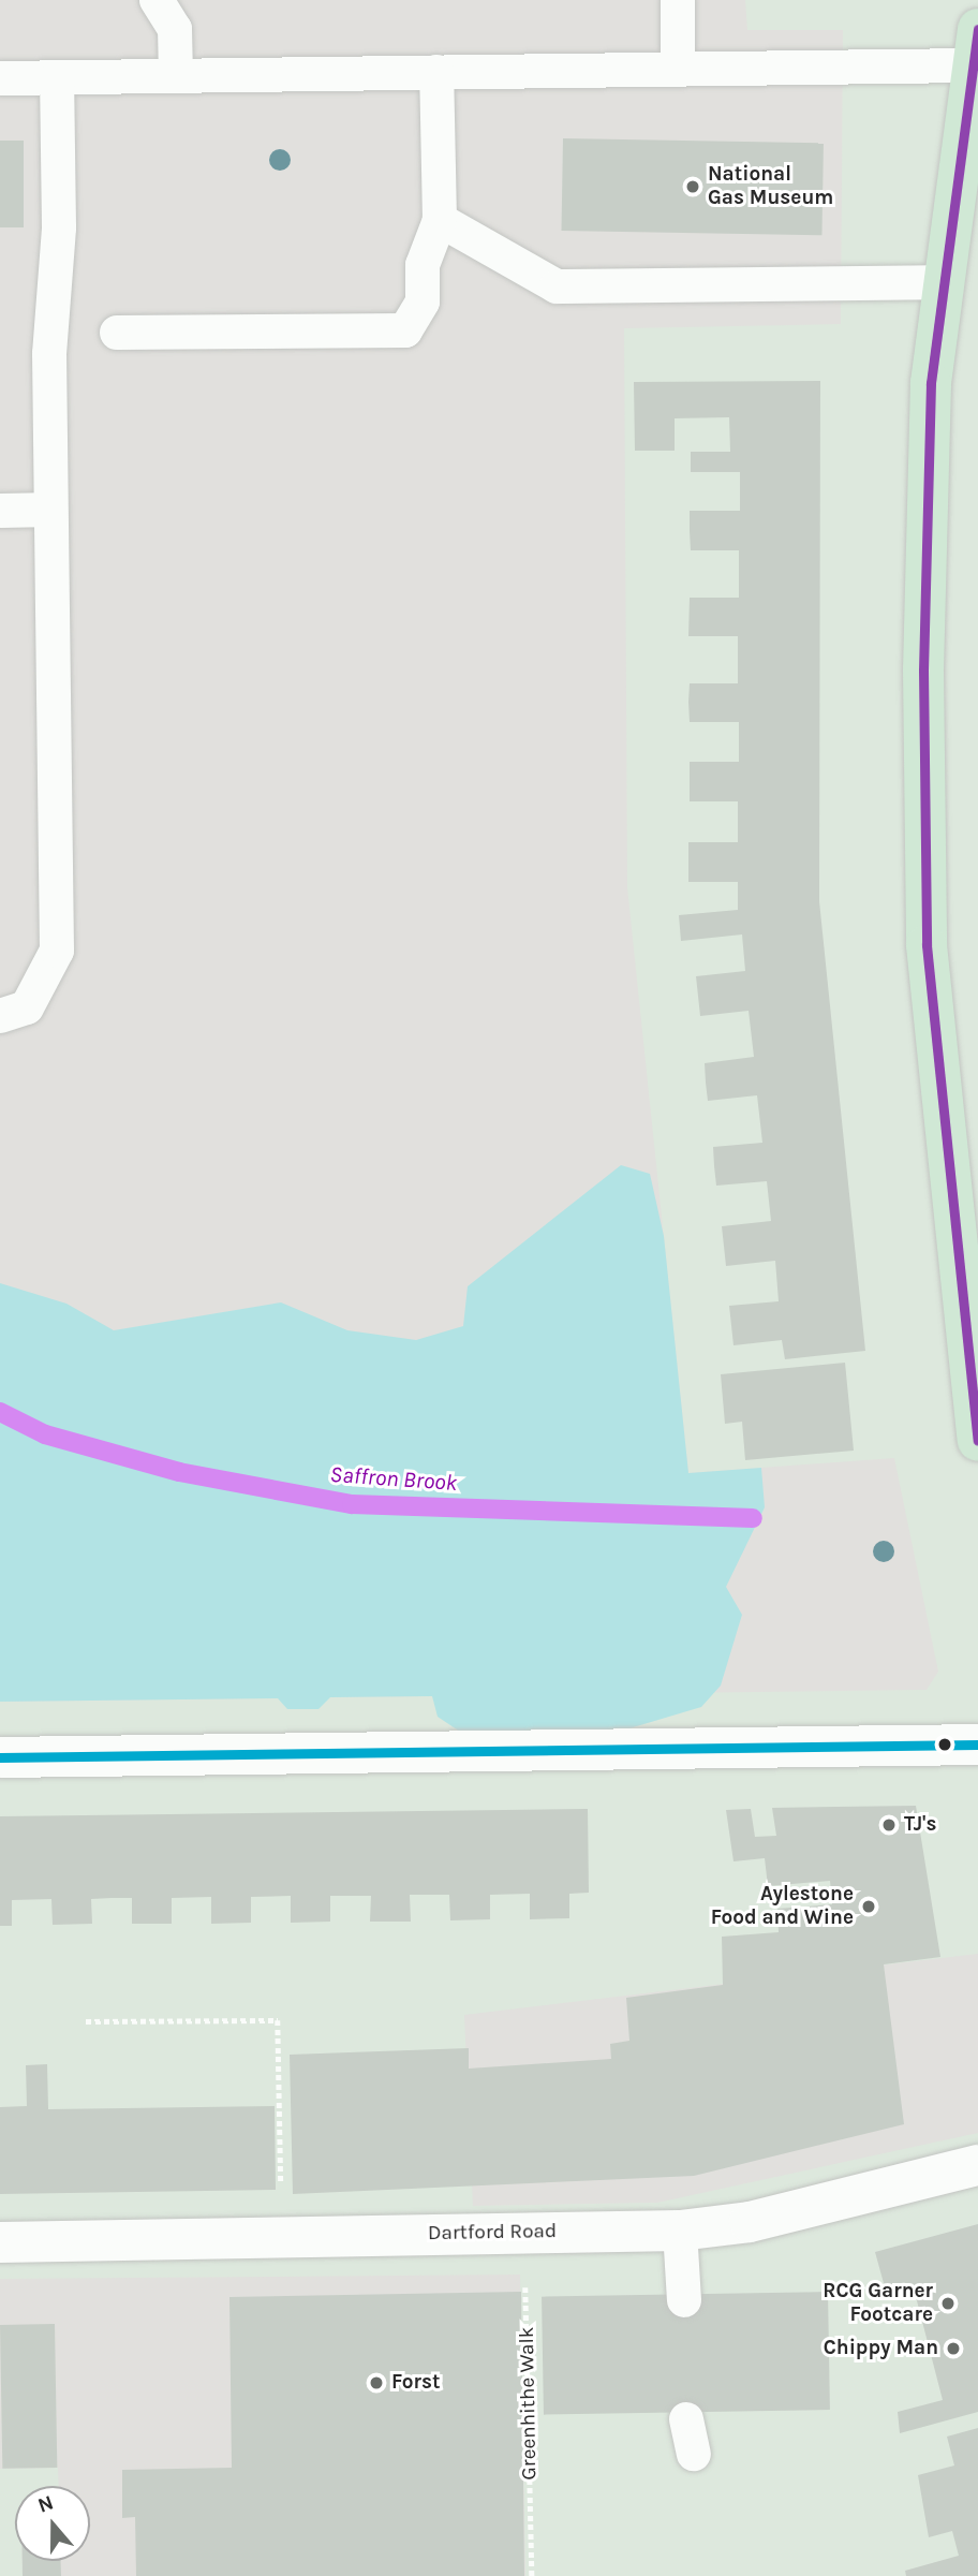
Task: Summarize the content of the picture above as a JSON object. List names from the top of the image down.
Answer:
{
  "streets": {
    "street": ["Dartford Road"],
    "path": ["Greenhithe Walk"]
  },
  "crossings": [
    ["Dartford Road", "Greenhithe Walk"]
  ],
  "water": ["Saffron Brook"],
  "places": [
    "National Gas Museum",
    "TJ's",
    "Aylestone Food and Wine",
    "RCG Garner Footcare",
    "Chippy Man",
    "Forst"
  ],
  "north": "top"
}
